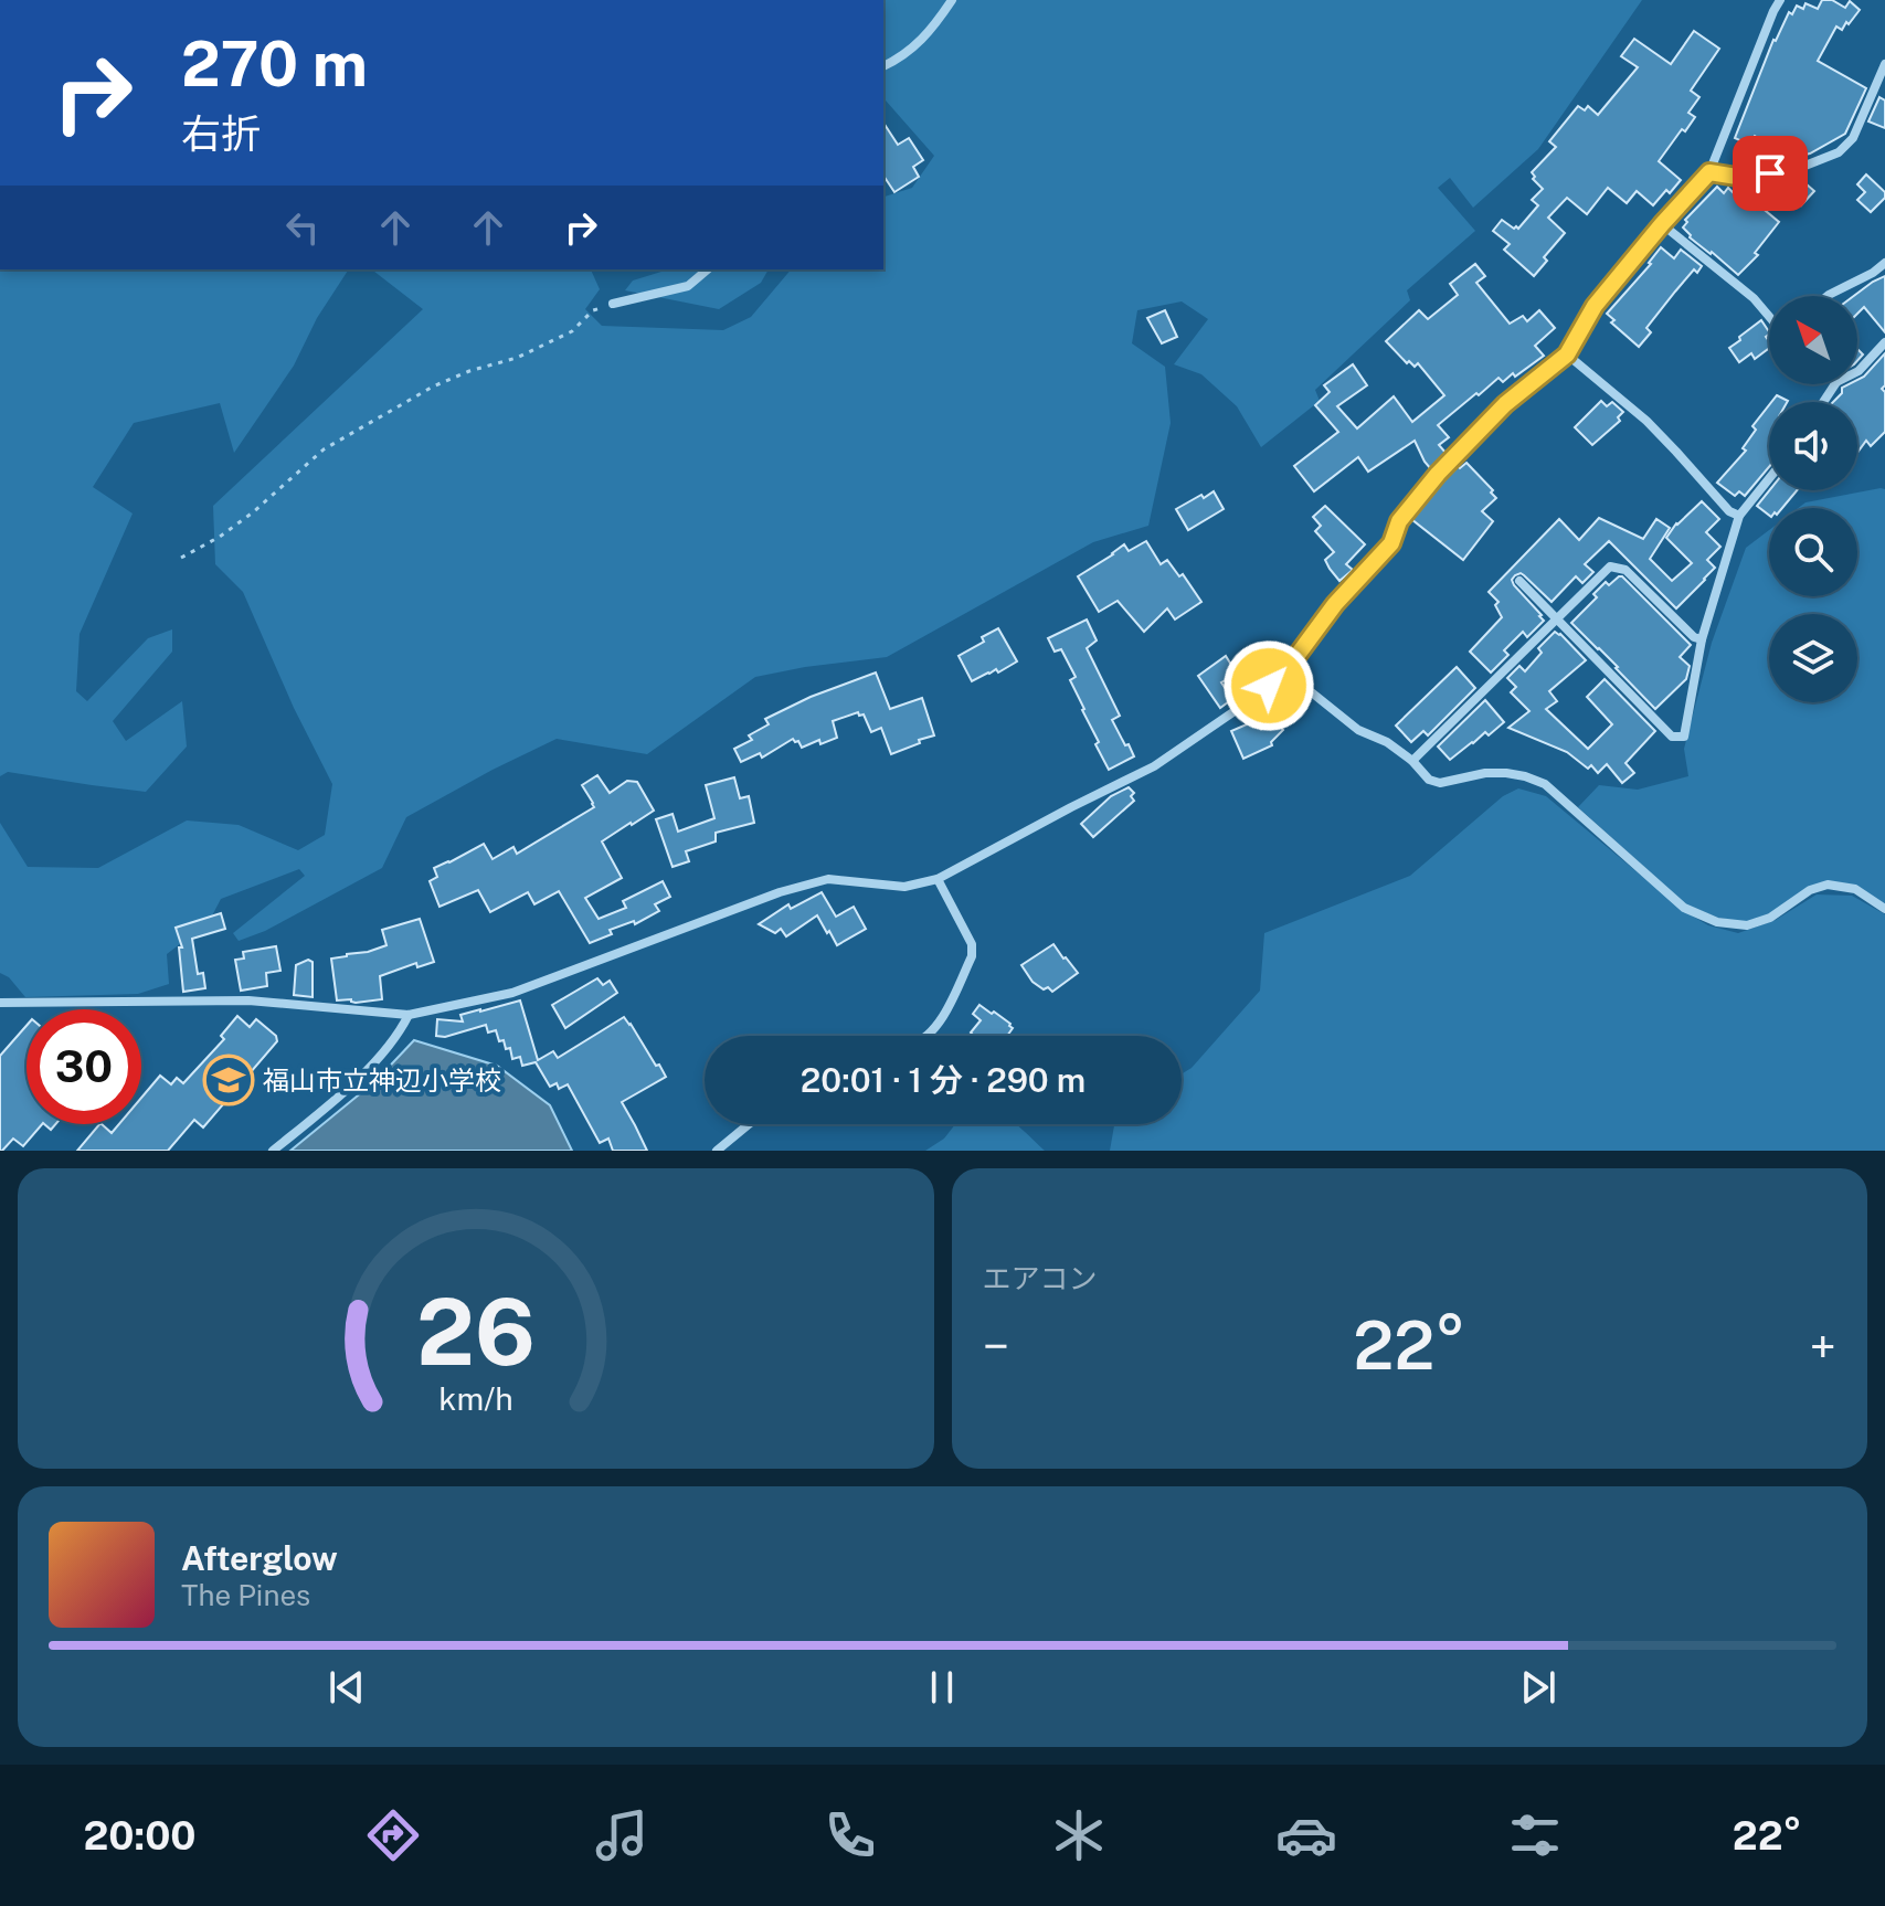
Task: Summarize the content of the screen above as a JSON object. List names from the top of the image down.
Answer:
{
  "places": {
    "school or university": ["福山市立神辺小学校"]
  },
  "north": "top left",
  "page": {
    "turn": ["270 m", "右折"],
    "limit": "30",
    "trip": "20:01 · 1 分 · 290 m",
    "tile": "エアコン",
    "heat": ["−", "22°", "+"],
    "song": ["Afterglow", "The Pines"],
    "tabs": ["20:00", "22°"],
    "gauge": ["26", "km/h"]
  }
}
